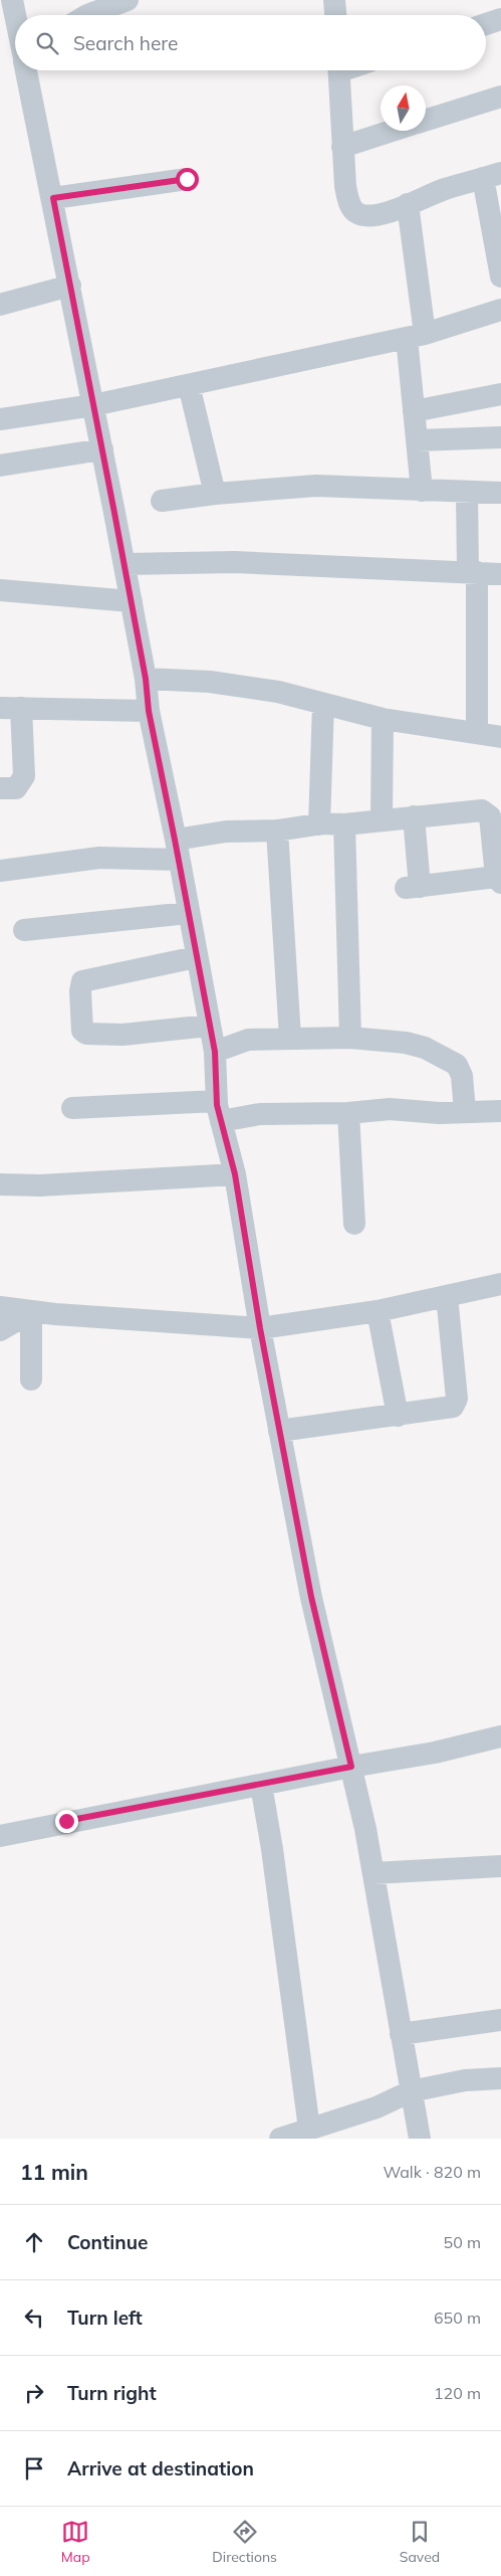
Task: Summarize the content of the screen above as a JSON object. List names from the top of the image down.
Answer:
{
  "north": "top",
  "page": {
    "search": "Search here",
    "heading": ["11 min", "Walk · 820 m"],
    "list": [
      ["Continue", "50 m"],
      ["Turn left", "650 m"],
      ["Turn right", "120 m"],
      "Arrive at destination"
    ],
    "nav": ["Map", "Directions", "Saved"]
  }
}
